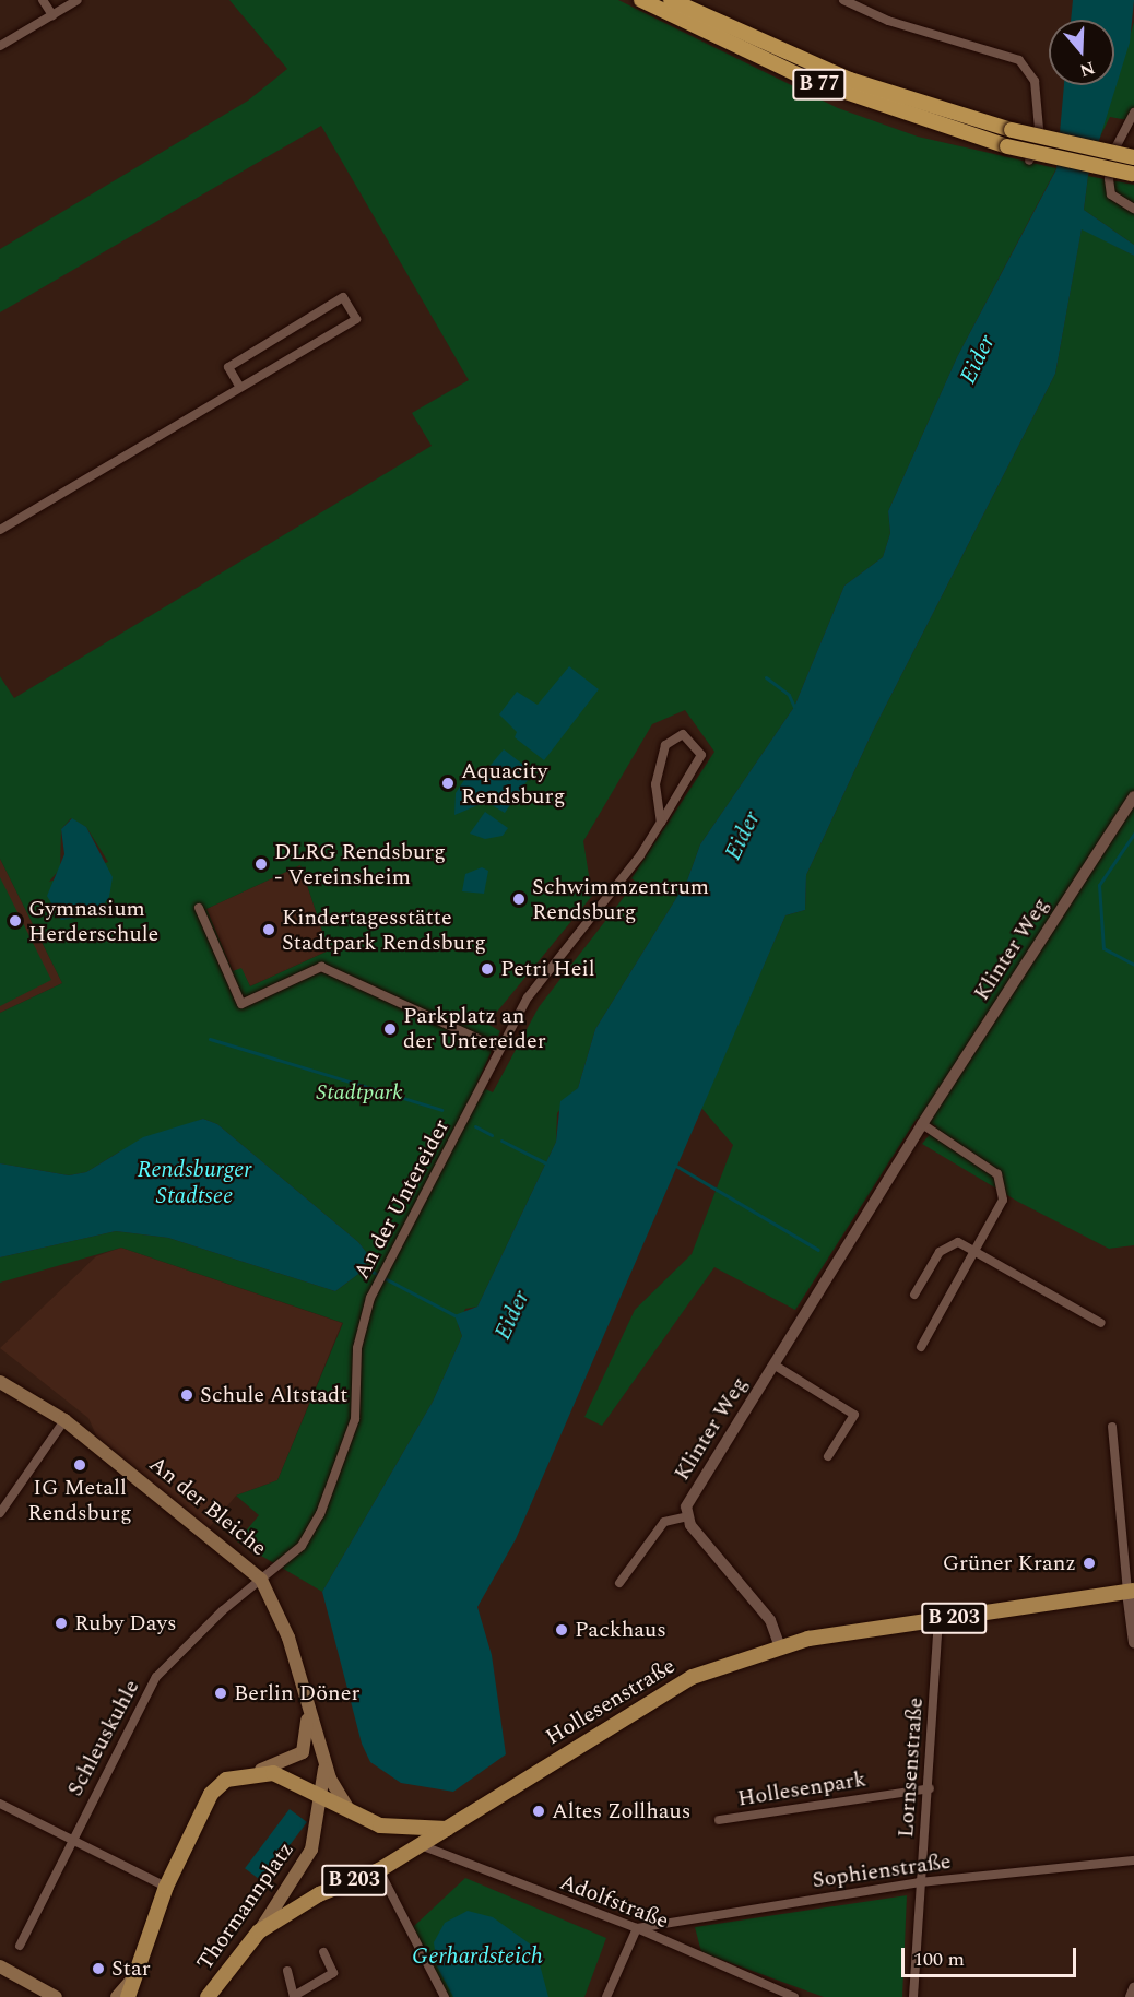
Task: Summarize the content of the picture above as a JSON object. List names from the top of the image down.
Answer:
{
  "streets": {
    "highway": ["B 77"],
    "main road": [
      "An der Bleiche",
      "B 203",
      "Hollesenstraße",
      "Thormannplatz"
    ],
    "street": [
      "Klinter Weg",
      "An der Untereider",
      "Schleuskuhle",
      "Lornsenstraße",
      "Hollesenpark",
      "Sophienstraße",
      "Adolfstraße"
    ]
  },
  "crossings": [
    ["Klinter Weg", "Hollesenstraße"],
    ["An der Untereider", "An der Bleiche"],
    ["An der Untereider", "Schleuskuhle"],
    ["An der Bleiche", "Schleuskuhle"],
    ["An der Bleiche", "Thormannplatz"],
    ["B 203", "Hollesenstraße"],
    ["B 203", "Adolfstraße"],
    ["B 203", "Thormannplatz"],
    ["Hollesenstraße", "Lornsenstraße"],
    ["Lornsenstraße", "Hollesenpark"],
    ["Lornsenstraße", "Sophienstraße"],
    ["Sophienstraße", "Adolfstraße"]
  ],
  "water": ["Eider", "Rendsburger Stadtsee", "Gerhardsteich"],
  "parks": ["Stadtpark"],
  "places": [
    "Aquacity Rendsburg",
    "DLRG Rendsburg - Vereinsheim",
    "Schwimmzentrum Rendsburg",
    "Gymnasium Herderschule",
    "Kindertagesstätte Stadtpark Rendsburg",
    "Petri Heil",
    "Parkplatz an der Untereider",
    "Schule Altstadt",
    "IG Metall Rendsburg",
    "Grüner Kranz",
    "Ruby Days",
    "Packhaus",
    "Berlin Döner",
    "Altes Zollhaus",
    "Star"
  ],
  "scale_bar": "100 m",
  "north": "bottom"
}
